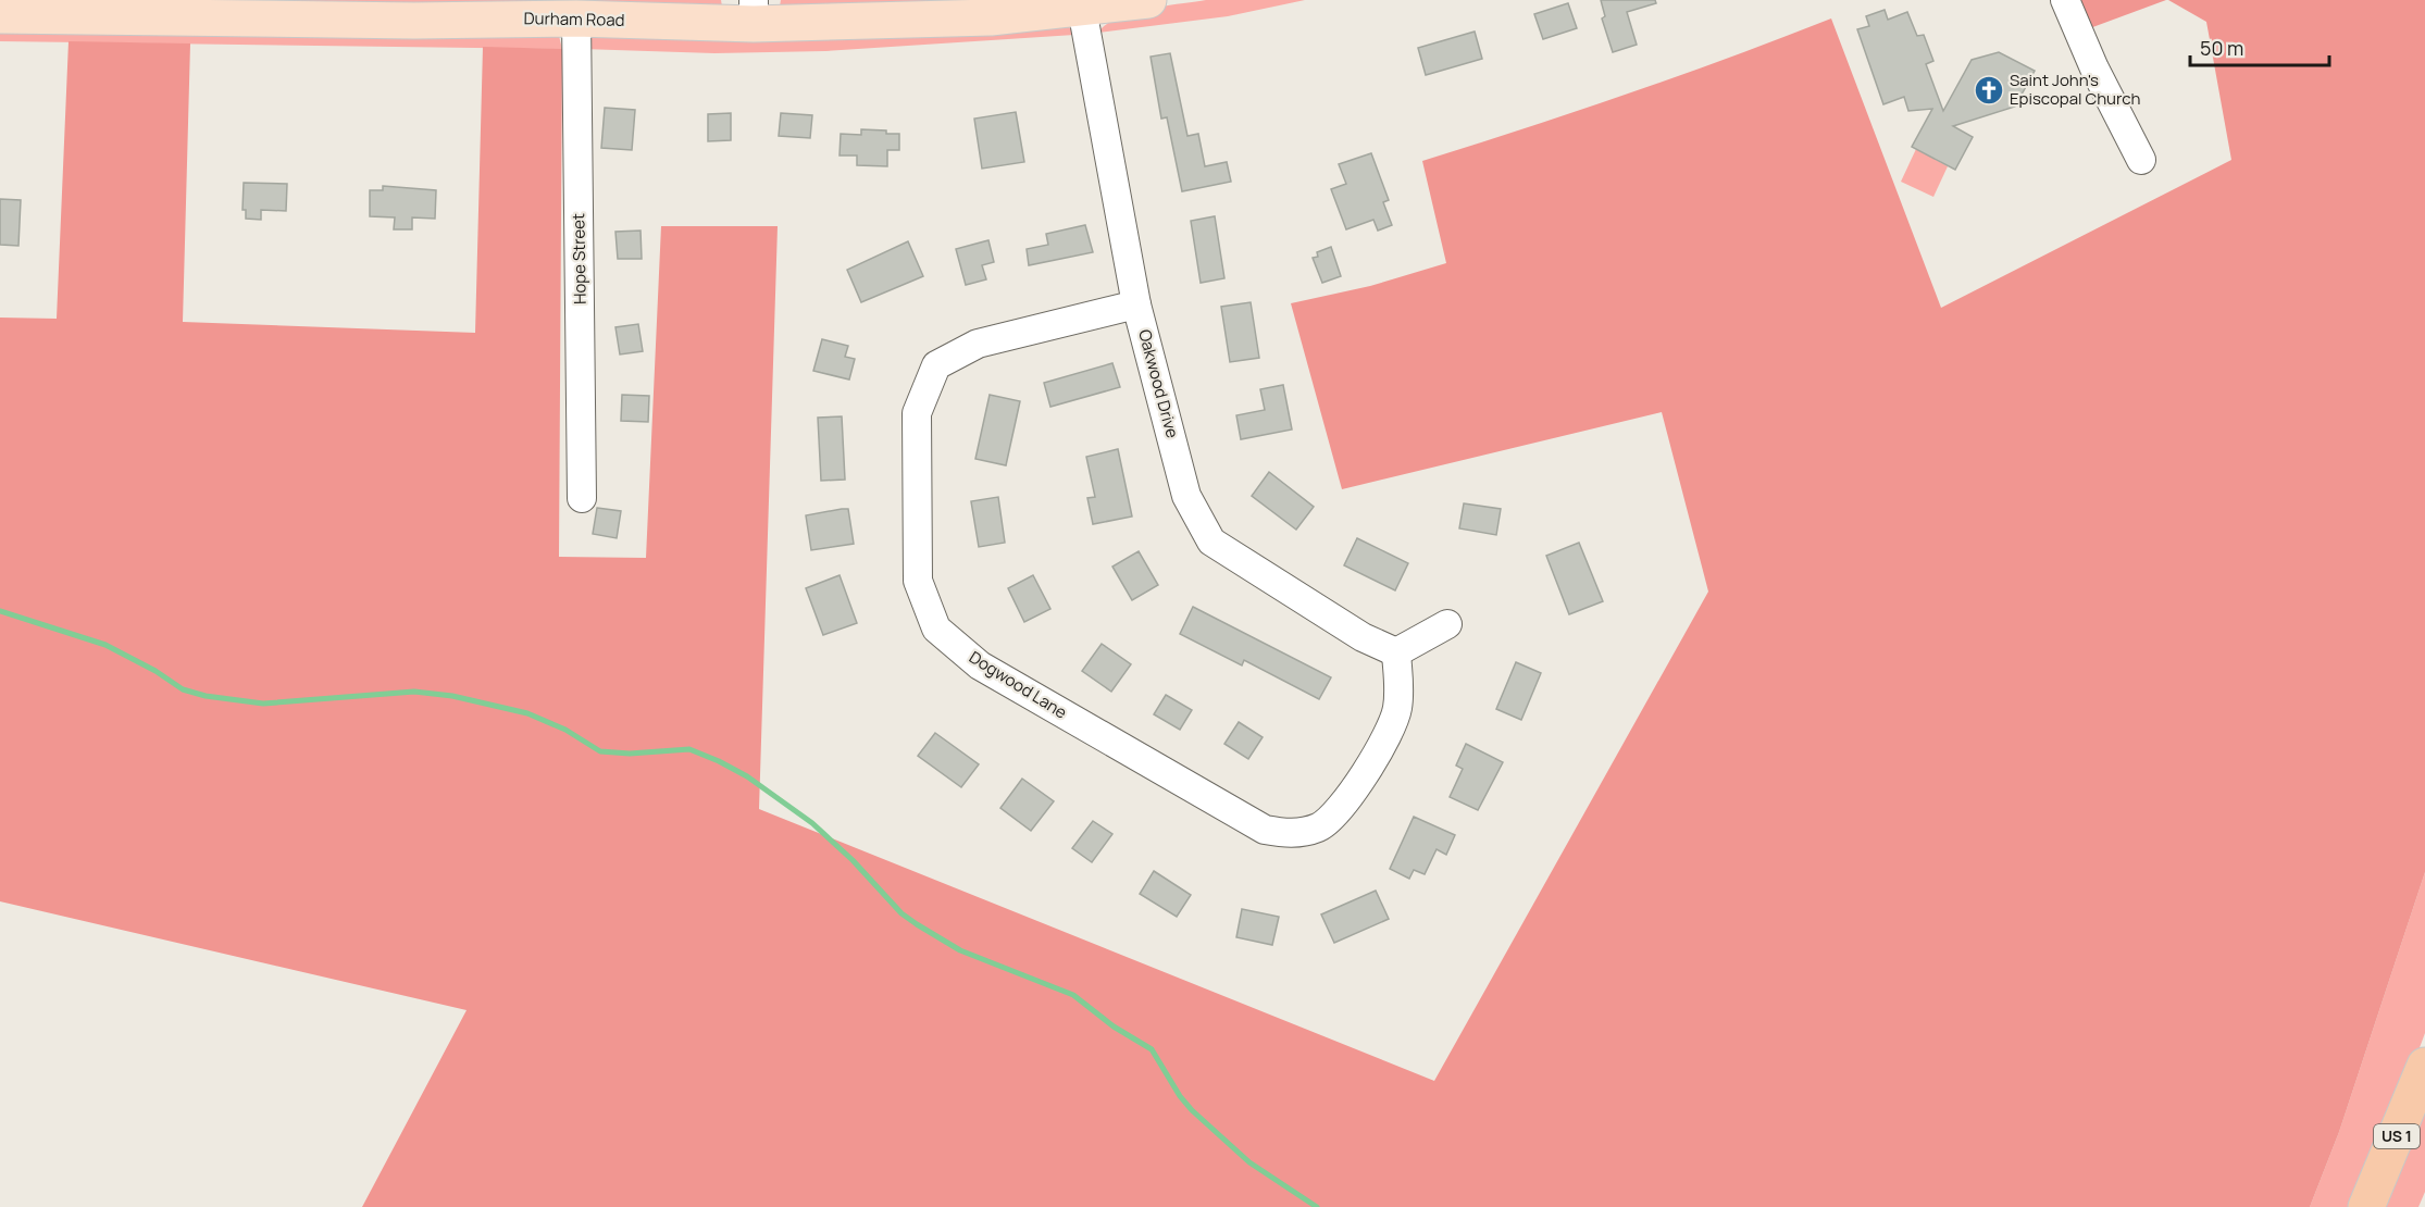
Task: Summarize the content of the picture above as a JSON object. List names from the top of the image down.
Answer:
{
  "streets": {
    "highway": ["US 1"],
    "main road": ["Durham Road"],
    "street": ["Hope Street", "Oakwood Drive", "Dogwood Lane"]
  },
  "crossings": [
    ["Durham Road", "Hope Street"],
    ["Durham Road", "Oakwood Drive"],
    ["Oakwood Drive", "Dogwood Lane"]
  ],
  "places": {
    "church": ["Saint John's Episcopal Church"]
  },
  "scale_bar": "50 m"
}
